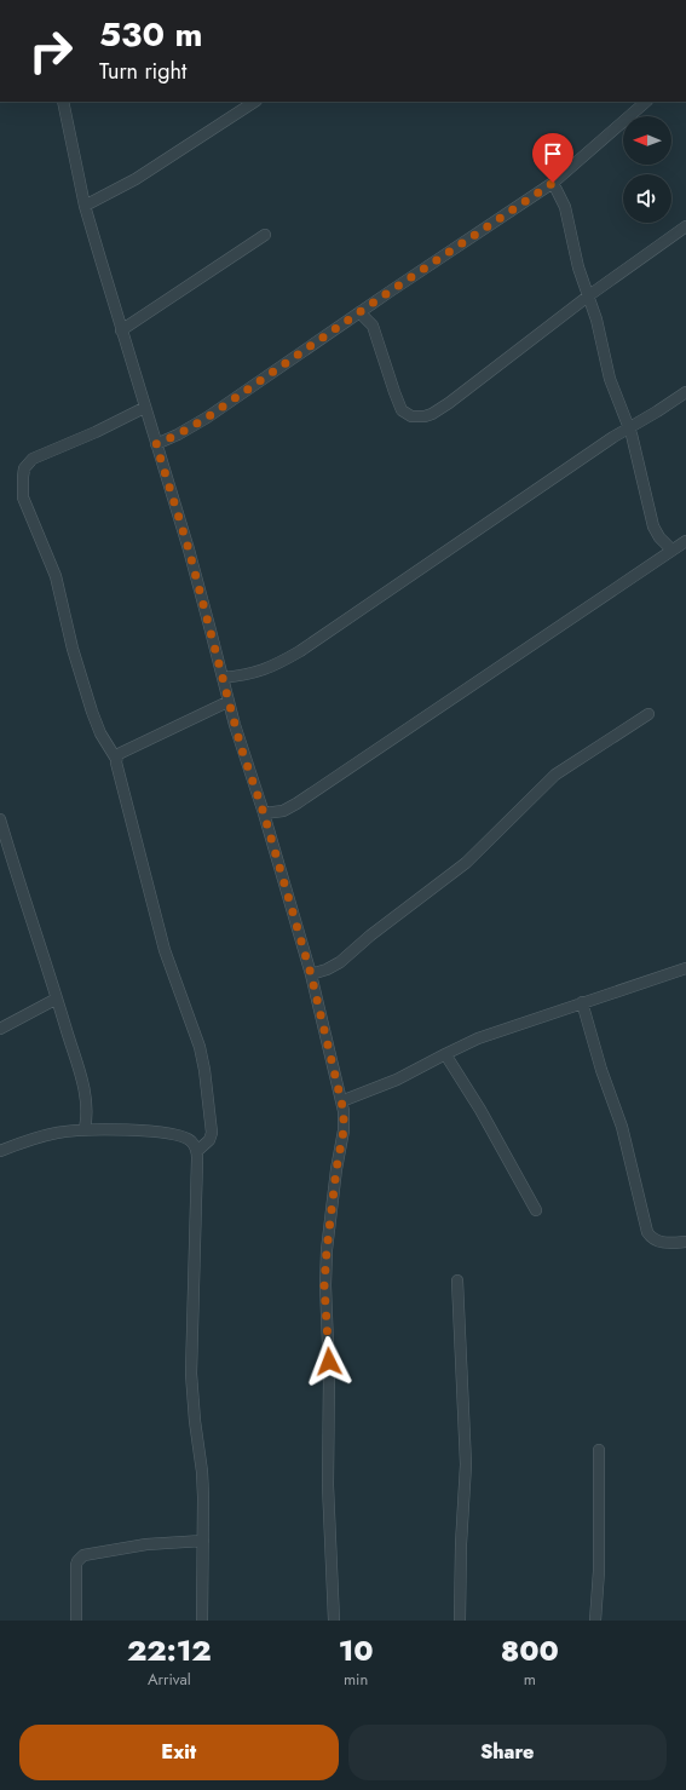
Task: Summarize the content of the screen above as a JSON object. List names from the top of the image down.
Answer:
{
  "north": "left",
  "page": {
    "turn": ["530 m", "Turn right"],
    "eta": [
      "22:12",
      "Arrival",
      "10",
      "min",
      "800",
      "m"
    ],
    "buttons": ["Exit", "Share"]
  }
}
